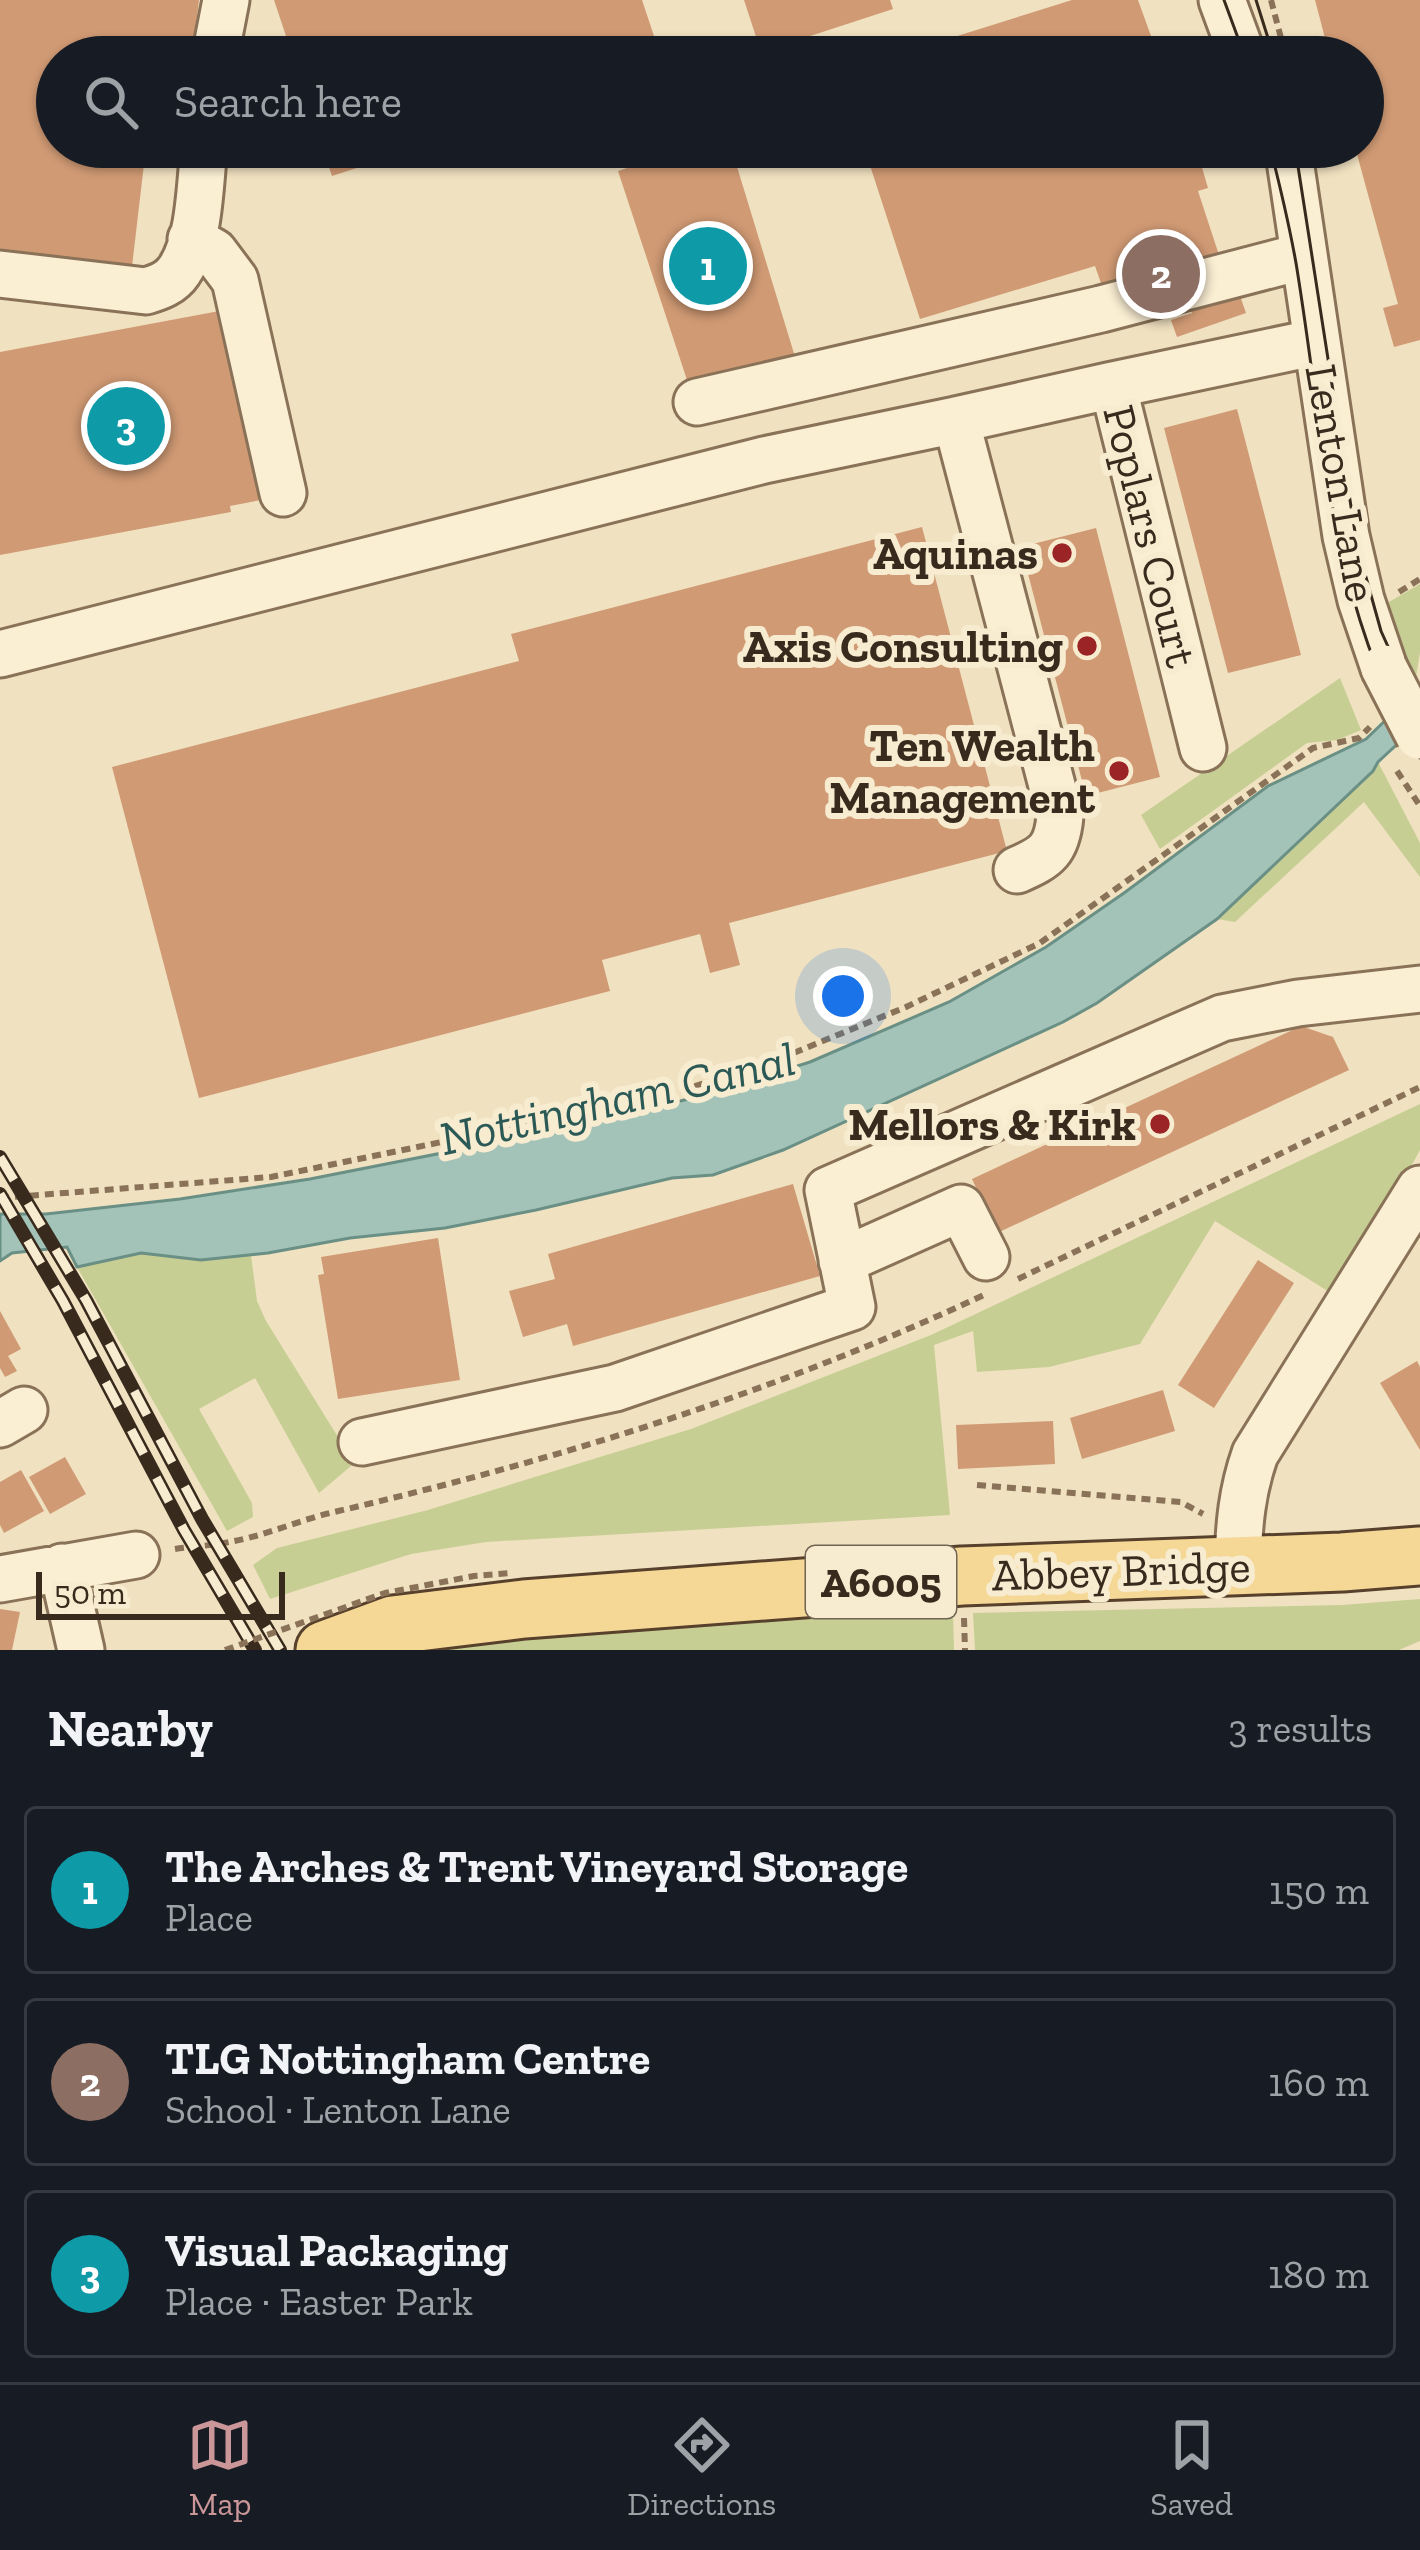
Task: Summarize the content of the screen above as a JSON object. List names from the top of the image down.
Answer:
{
  "streets": {
    "main road": ["Abbey Bridge", "A6005"],
    "street": ["Lenton Lane", "Poplars Court"]
  },
  "crossings": [
    ["Lenton Lane", "Poplars Court"]
  ],
  "water": ["Nottingham Canal"],
  "places": [
    "Aquinas",
    "Axis Consulting",
    "Ten Wealth Management",
    "Mellors & Kirk"
  ],
  "scale_bar": "50 m",
  "page": {
    "search": "Search here",
    "pins": ["1", "2", "3"],
    "scale": "50 m",
    "heading": ["Nearby", "3 results"],
    "list": [
      {
        "mark": "1",
        "name": "The Arches & Trent Vineyard Storage",
        "note": "Place",
        "value": "150 m"
      },
      {
        "mark": "2",
        "name": "TLG Nottingham Centre",
        "note": "School · Lenton Lane",
        "value": "160 m"
      },
      {
        "mark": "3",
        "name": "Visual Packaging",
        "note": "Place · Easter Park",
        "value": "180 m"
      }
    ],
    "nav": ["Map", "Directions", "Saved"]
  }
}
